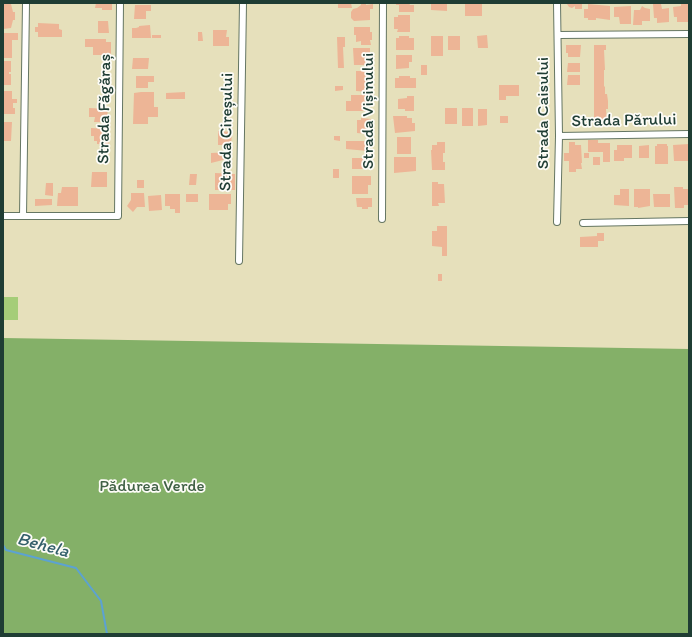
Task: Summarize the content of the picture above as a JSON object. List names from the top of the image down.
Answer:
{
  "streets": {
    "street": [
      "Strada Făgăraș",
      "Strada Vișinului",
      "Strada Caisului",
      "Strada Părului",
      "Strada Cireșului"
    ]
  },
  "crossings": [
    ["Strada Caisului", "Strada Părului"]
  ],
  "water": ["Behela"],
  "parks": ["Pădurea Verde"]
}
